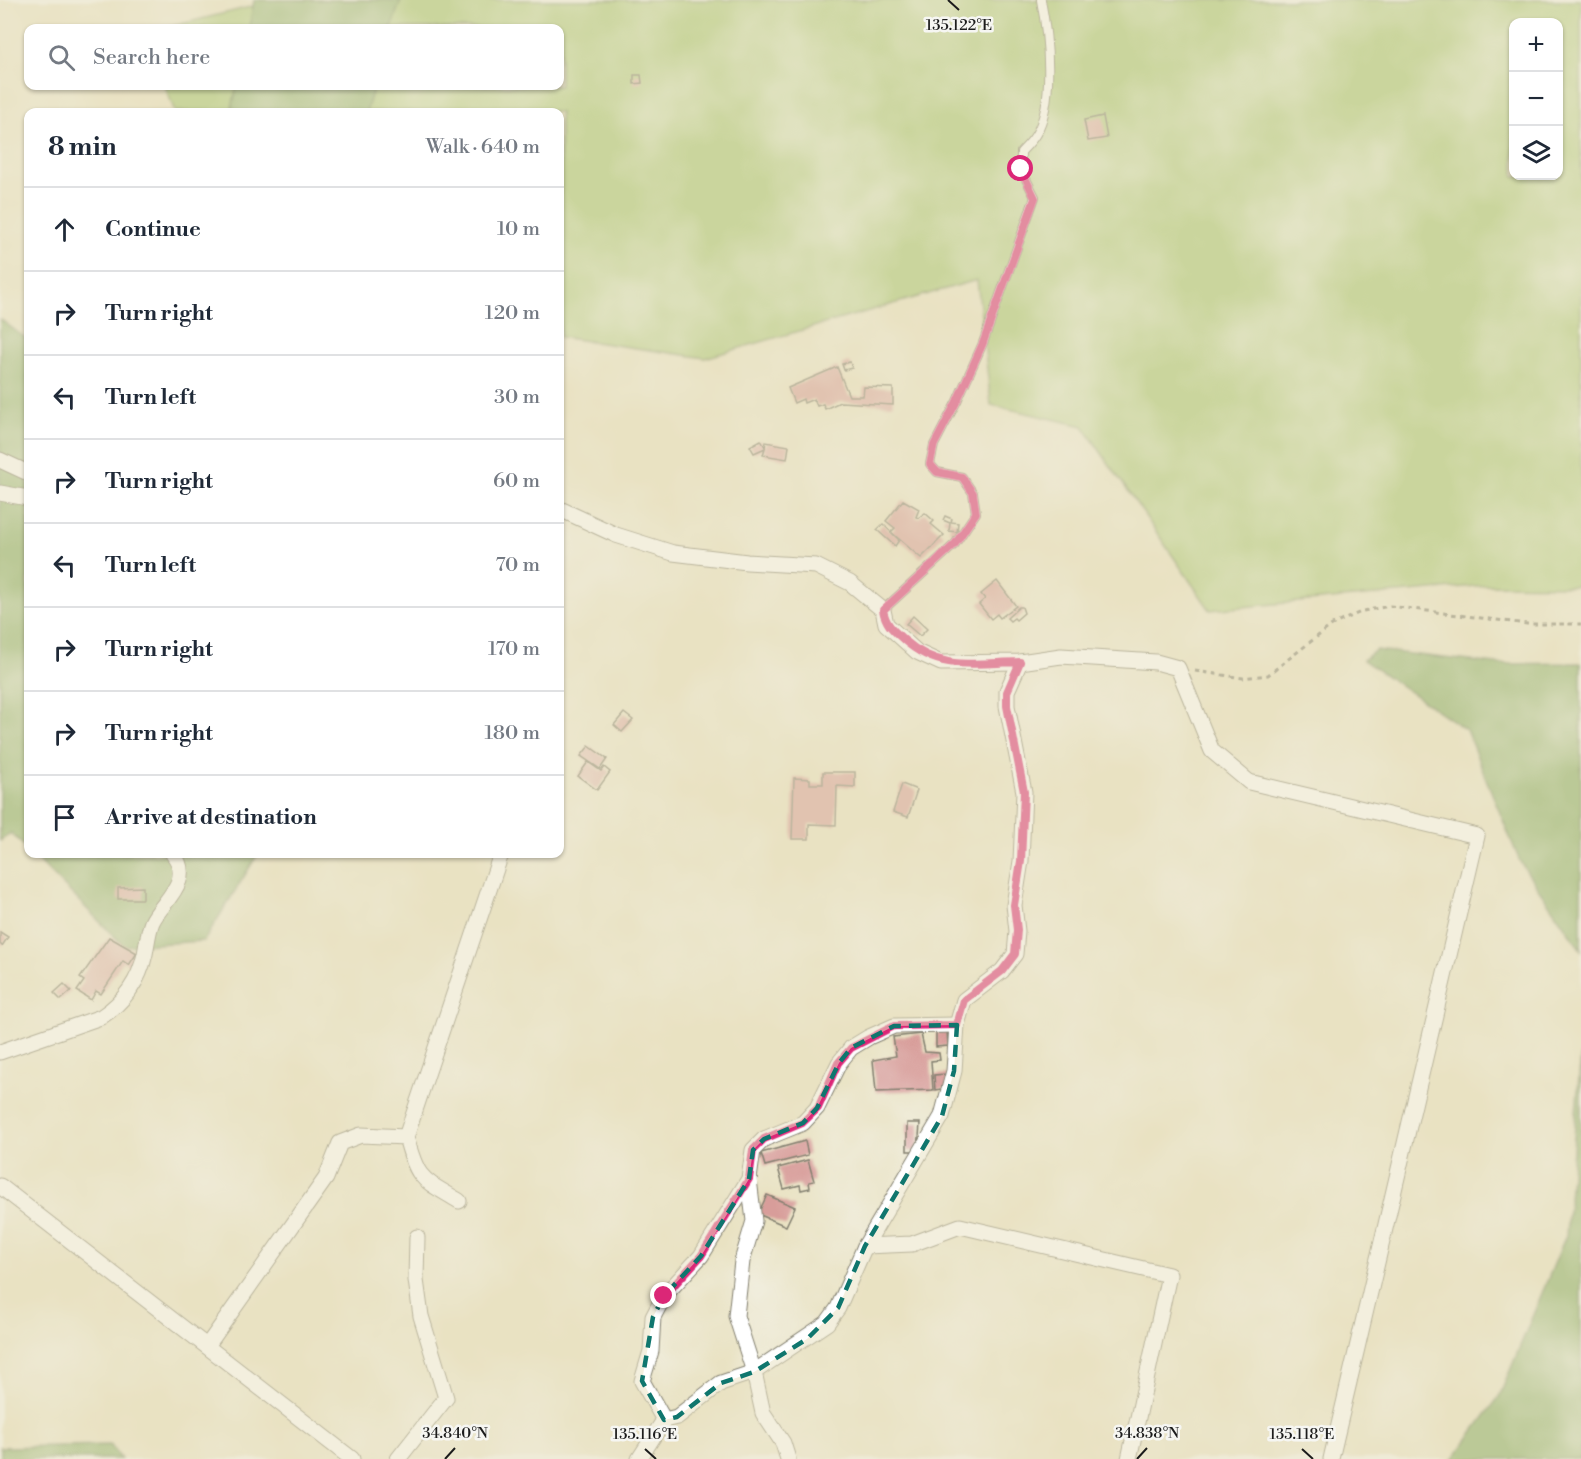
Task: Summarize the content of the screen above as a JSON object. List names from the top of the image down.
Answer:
{
  "page": {
    "map_buttons": ["+", "−"],
    "search": "Search here",
    "heading": ["8 min", "Walk · 640 m"],
    "list": [
      ["Continue", "10 m"],
      ["Turn right", "120 m"],
      ["Turn left", "30 m"],
      ["Turn right", "60 m"],
      ["Turn left", "70 m"],
      ["Turn right", "170 m"],
      ["Turn right", "180 m"],
      "Arrive at destination"
    ]
  },
  "coordinates": [
    "135.122°E",
    "34.840°N",
    "34.838°N",
    "135.116°E",
    "135.118°E"
  ]
}
